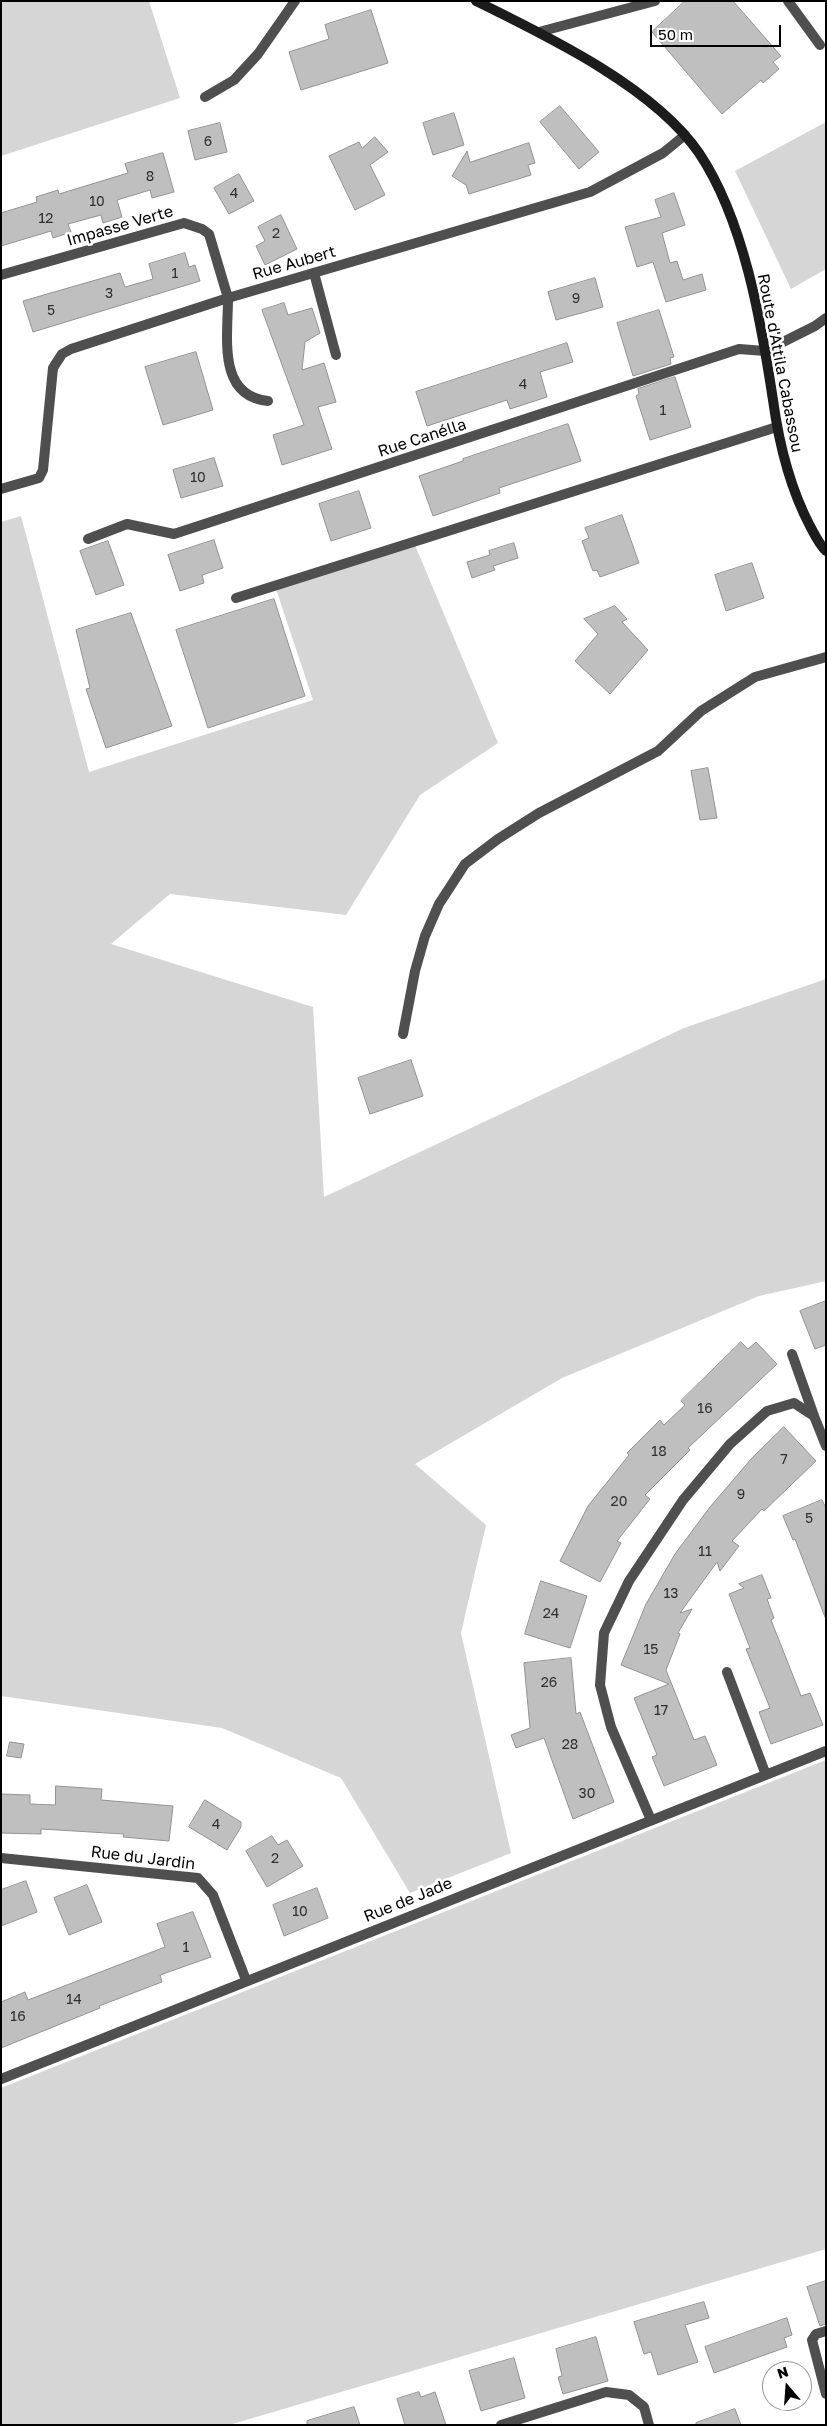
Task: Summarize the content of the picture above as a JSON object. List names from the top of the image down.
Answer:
{
  "streets": {
    "main road": ["Route d'Attila Cabassou"],
    "street": [
      "Impasse Verte",
      "Rue Aubert",
      "Rue Canélla",
      "Rue du Jardin",
      "Rue de Jade"
    ]
  },
  "crossings": [
    ["Impasse Verte", "Rue Aubert"],
    ["Rue Aubert", "Route d'Attila Cabassou"],
    ["Route d'Attila Cabassou", "Rue Canélla"],
    ["Rue du Jardin", "Rue de Jade"]
  ],
  "house_numbers": [
    "6",
    "8",
    "4",
    "10",
    "12",
    "2",
    "1",
    "3",
    "9",
    "5",
    "4",
    "1",
    "10",
    "16",
    "18",
    "7",
    "9",
    "20",
    "5",
    "11",
    "13",
    "24",
    "15",
    "26",
    "17",
    "28",
    "30",
    "4",
    "2",
    "10",
    "1",
    "14",
    "16"
  ],
  "scale_bar": "50 m",
  "north": "top"
}
